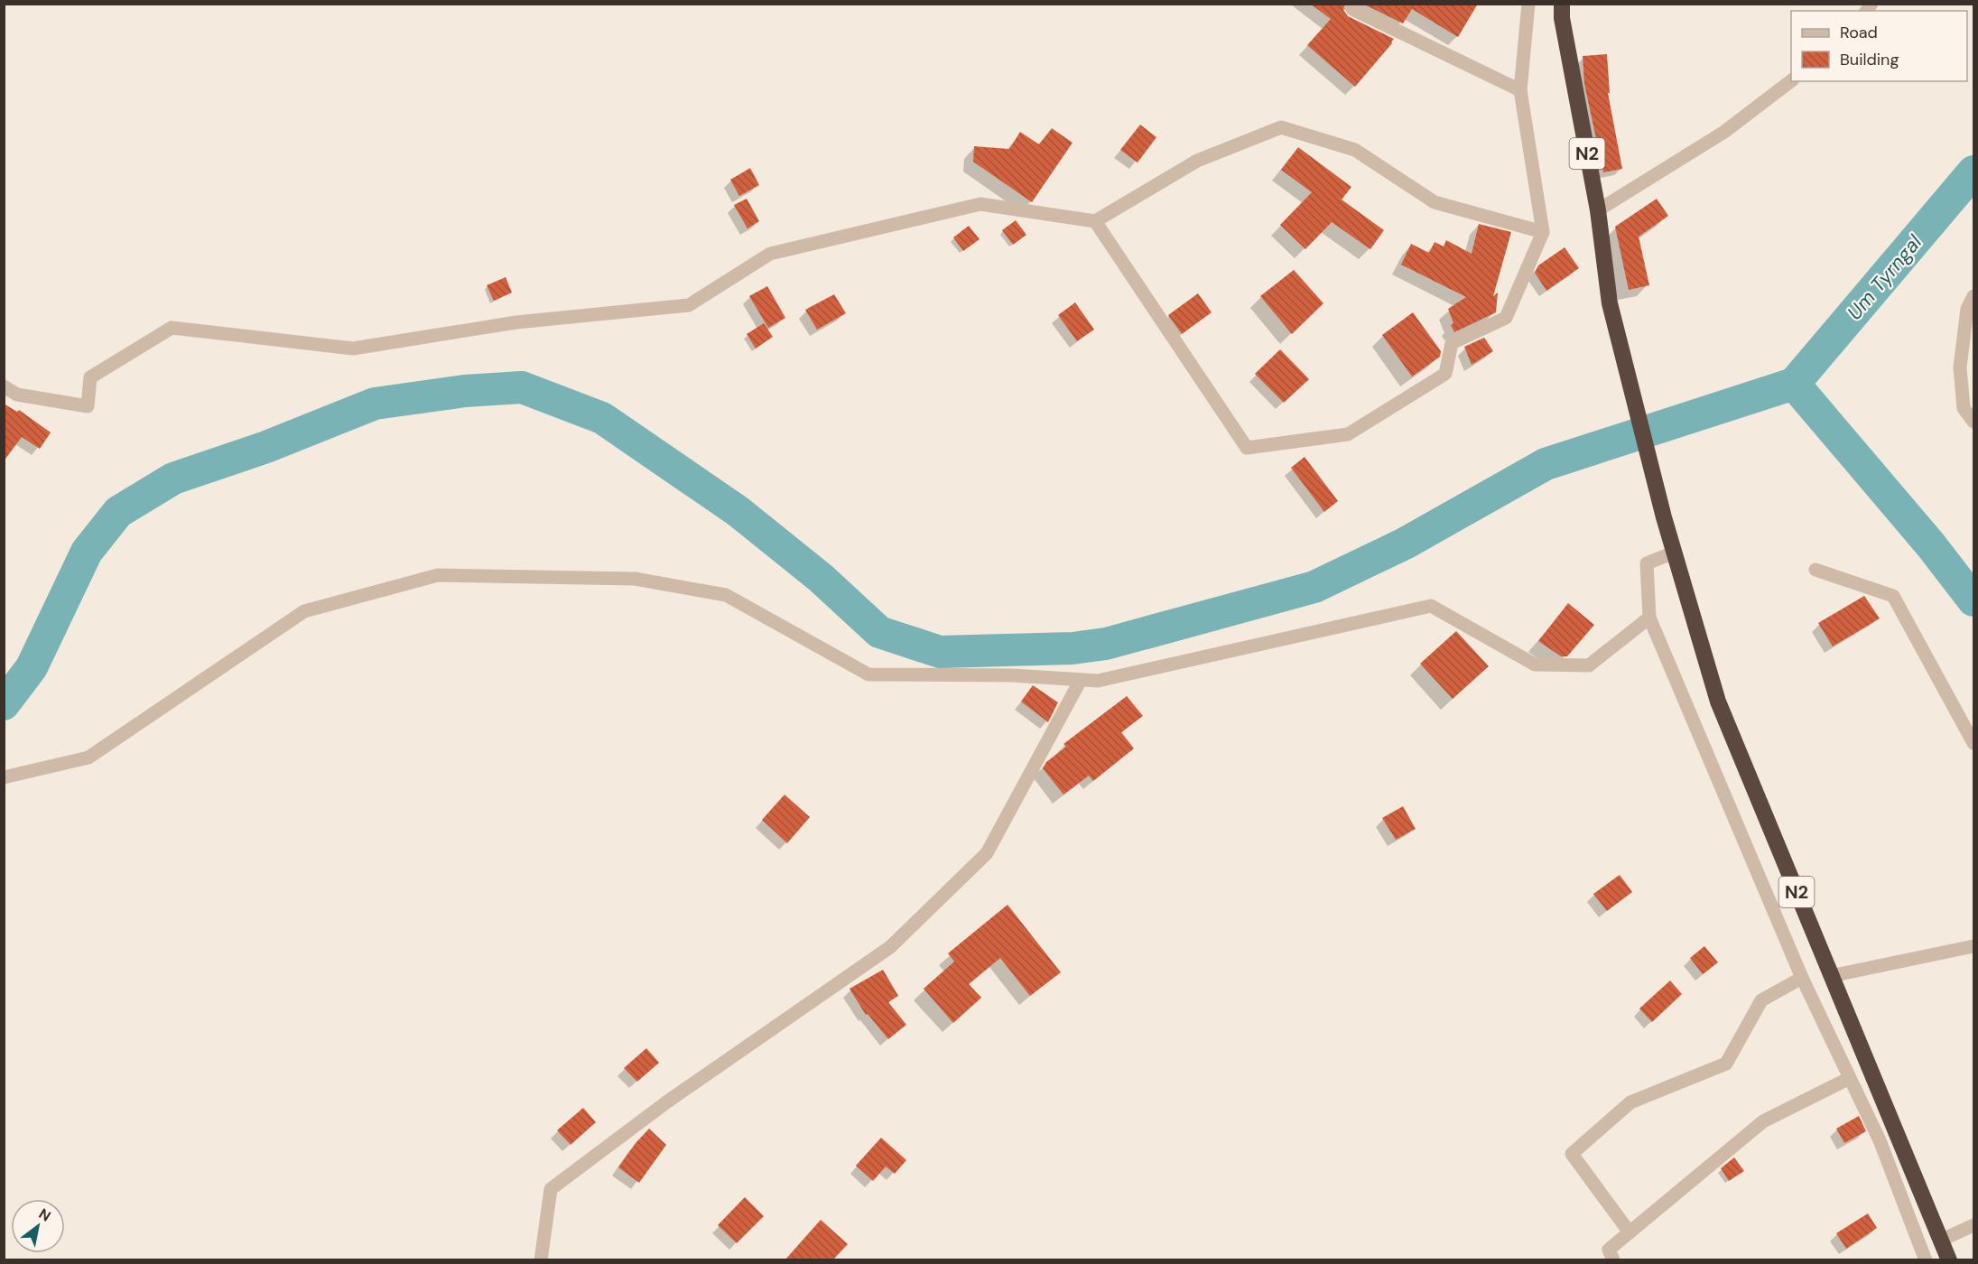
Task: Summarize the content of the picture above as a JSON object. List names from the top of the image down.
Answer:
{
  "streets": {
    "highway": ["N2"]
  },
  "water": ["Um Tyrngal"],
  "legend": ["Road", "Building"],
  "north": "top right"
}
